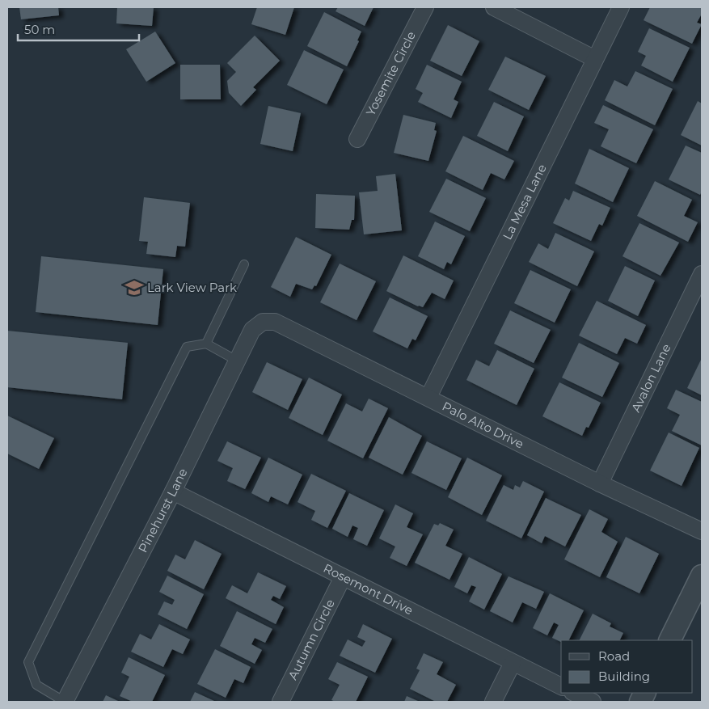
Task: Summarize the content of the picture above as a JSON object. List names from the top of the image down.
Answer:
{
  "streets": {
    "street": [
      "Yosemite Circle",
      "La Mesa Lane",
      "Avalon Lane",
      "Palo Alto Drive",
      "Pinehurst Lane",
      "Rosemont Drive",
      "Autumn Circle"
    ]
  },
  "crossings": [
    ["La Mesa Lane", "Palo Alto Drive"],
    ["Avalon Lane", "Palo Alto Drive"],
    ["Palo Alto Drive", "Pinehurst Lane"],
    ["Pinehurst Lane", "Rosemont Drive"],
    ["Rosemont Drive", "Autumn Circle"]
  ],
  "places": {
    "school or university": ["Lark View Park"]
  },
  "legend": ["Road", "Building"],
  "scale_bar": "50 m"
}
